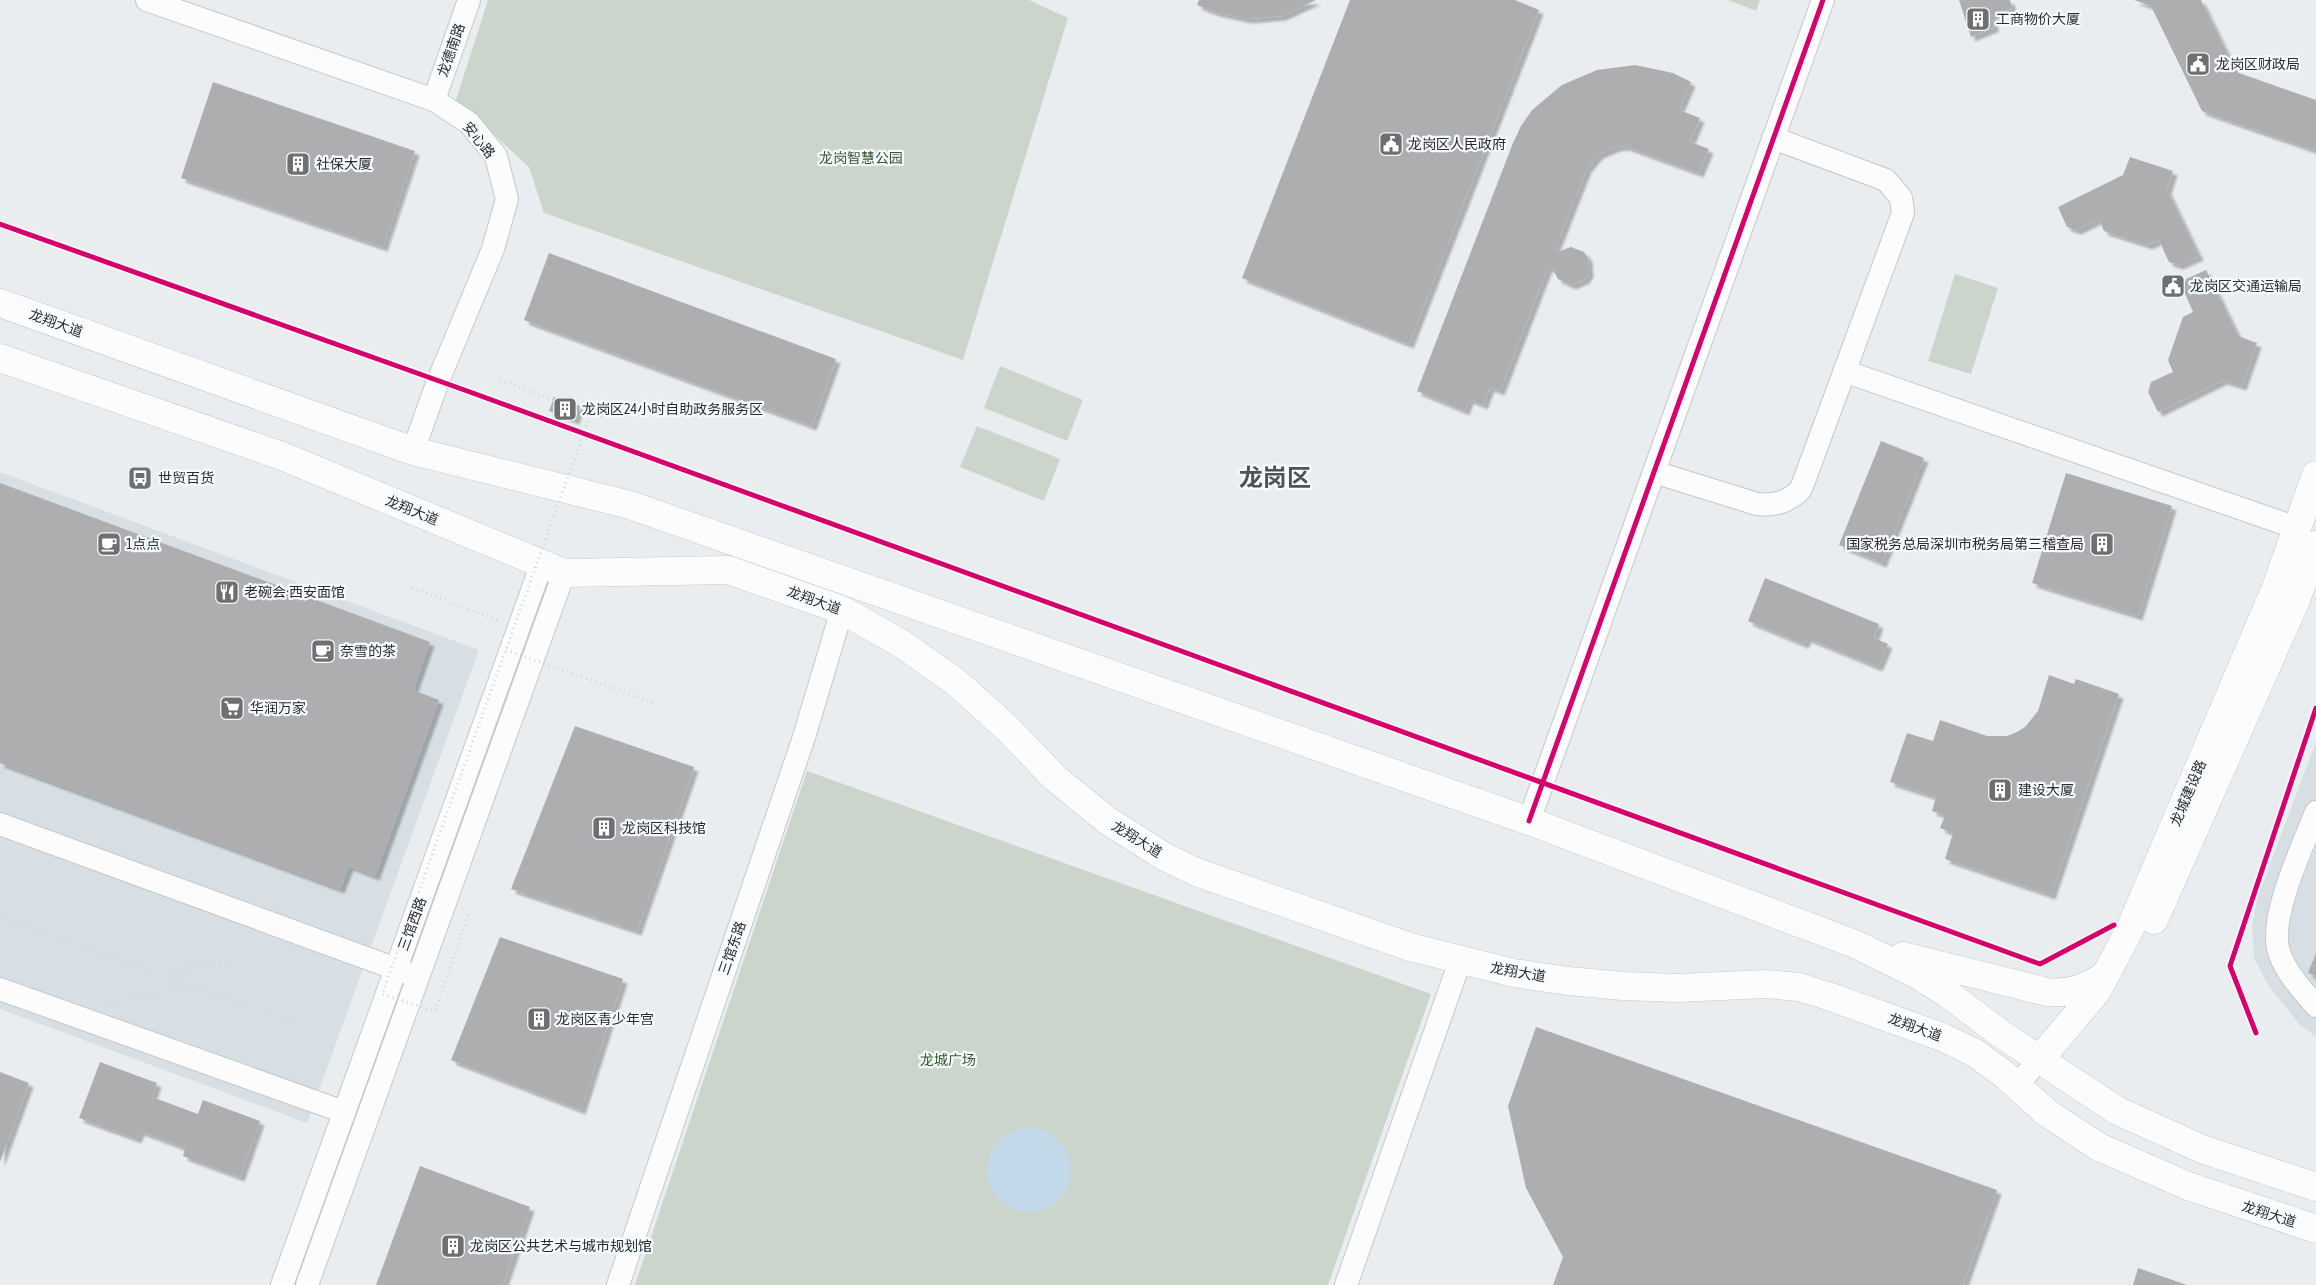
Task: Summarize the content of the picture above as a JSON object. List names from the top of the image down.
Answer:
{
  "streets": {
    "main road": ["龙翔大道", "龙城建设路"],
    "street": [
      "龙德南路",
      "安心路",
      "三馆西路",
      "三馆东路"
    ]
  },
  "crossings": [
    ["龙德南路", "安心路"],
    ["安心路", "龙翔大道"],
    ["龙翔大道", "龙城建设路"],
    ["龙翔大道", "三馆西路"],
    ["龙翔大道", "三馆东路"]
  ],
  "districts": ["龙岗区"],
  "parks": ["龙岗智慧公园", "龙城广场"],
  "places": {
    "building": [
      "工商物价大厦",
      "社保大厦",
      "龙岗区24小时自助政务服务区",
      "国家税务总局深圳市税务局第三稽查局",
      "建设大厦",
      "龙岗区科技馆",
      "龙岗区青少年宫",
      "龙岗区公共艺术与城市规划馆"
    ],
    "public building": ["龙岗区财政局", "龙岗区人民政府", "龙岗区交通运输局"],
    "bus stop": ["世贸百货"],
    "cafe": ["1点点", "奈雪的茶"],
    "restaurant": ["老碗会·西安面馆"],
    "supermarket": ["华润万家"]
  }
}
